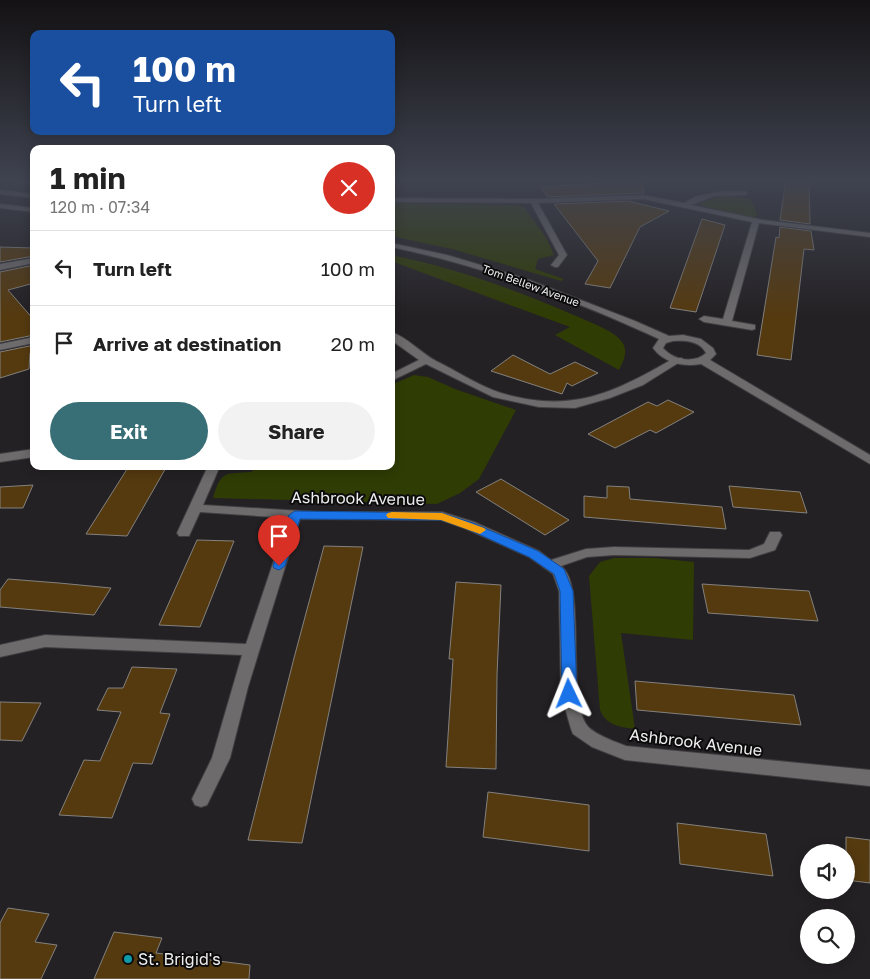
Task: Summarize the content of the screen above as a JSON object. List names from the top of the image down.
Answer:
{
  "streets": {
    "street": ["Tom Bellew Avenue", "Ashbrook Avenue"]
  },
  "places": ["St. Brigid's"],
  "page": {
    "turn": ["100 m", "Turn left"],
    "heading": ["1 min", "120 m · 07:34"],
    "list": [
      {
        "name": "Turn left",
        "value": "100 m"
      },
      {
        "name": "Arrive at destination",
        "value": "20 m"
      }
    ],
    "buttons": ["Exit", "Share"]
  }
}
